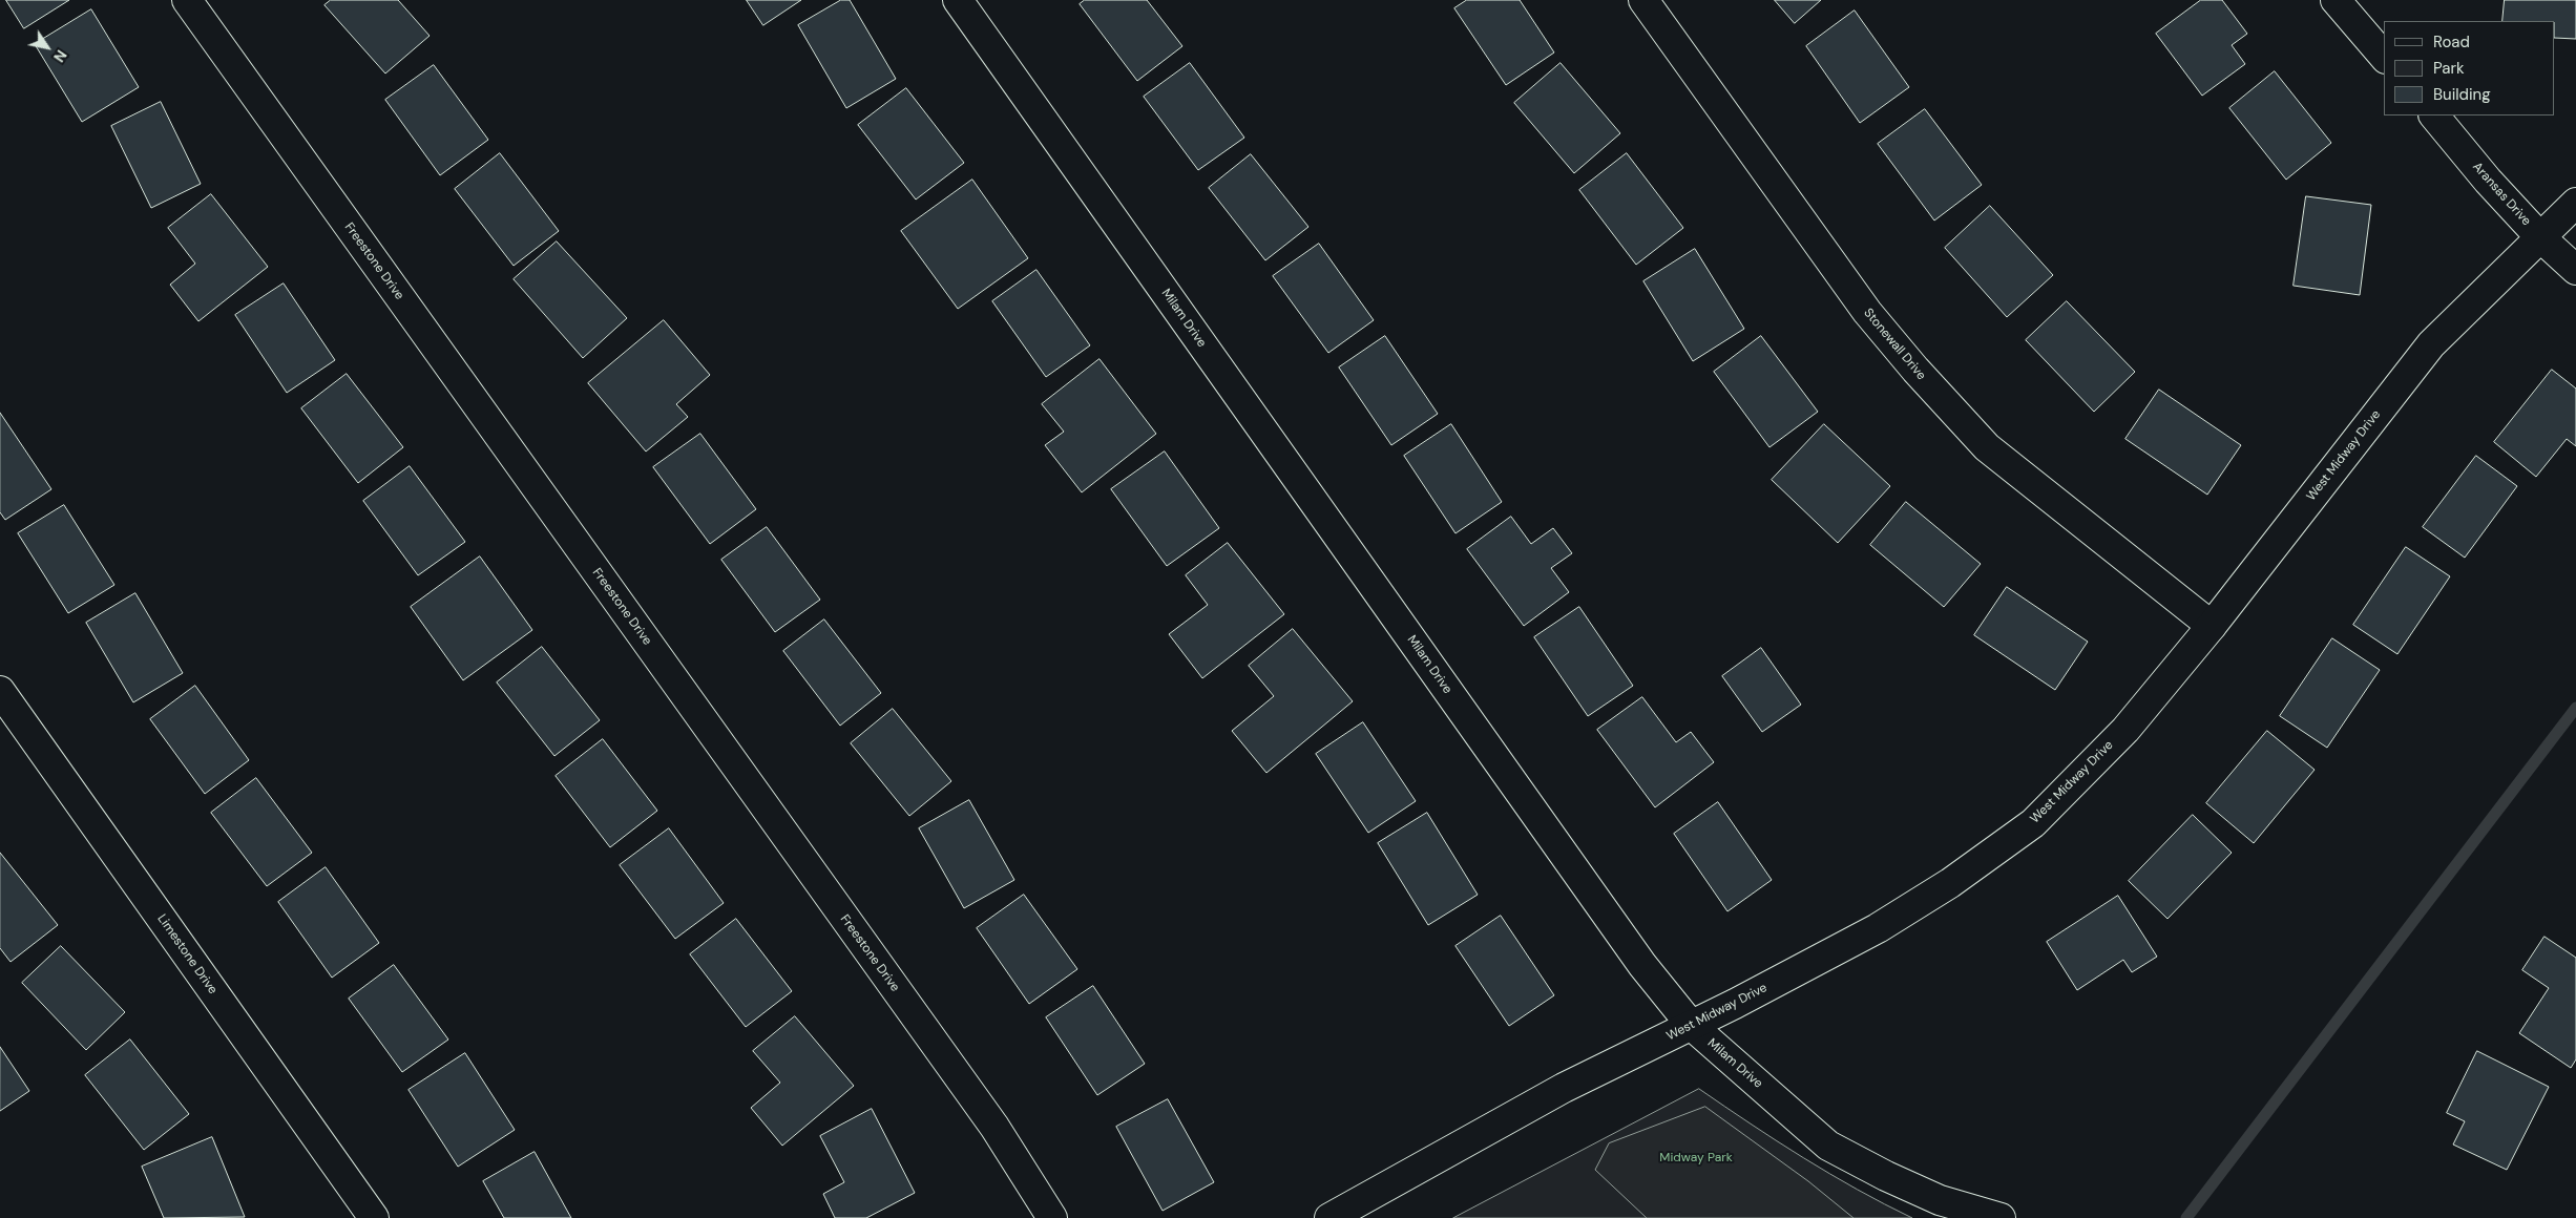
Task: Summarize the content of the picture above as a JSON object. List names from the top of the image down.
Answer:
{
  "streets": {
    "street": [
      "Aransas Drive",
      "Freestone Drive",
      "Milam Drive",
      "Stonewall Drive",
      "West Midway Drive",
      "Limestone Drive"
    ]
  },
  "crossings": [
    ["Aransas Drive", "West Midway Drive"],
    ["Milam Drive", "West Midway Drive"],
    ["Stonewall Drive", "West Midway Drive"]
  ],
  "parks": ["Midway Park"],
  "legend": ["Road", "Park", "Building"],
  "north": "bottom right"
}
